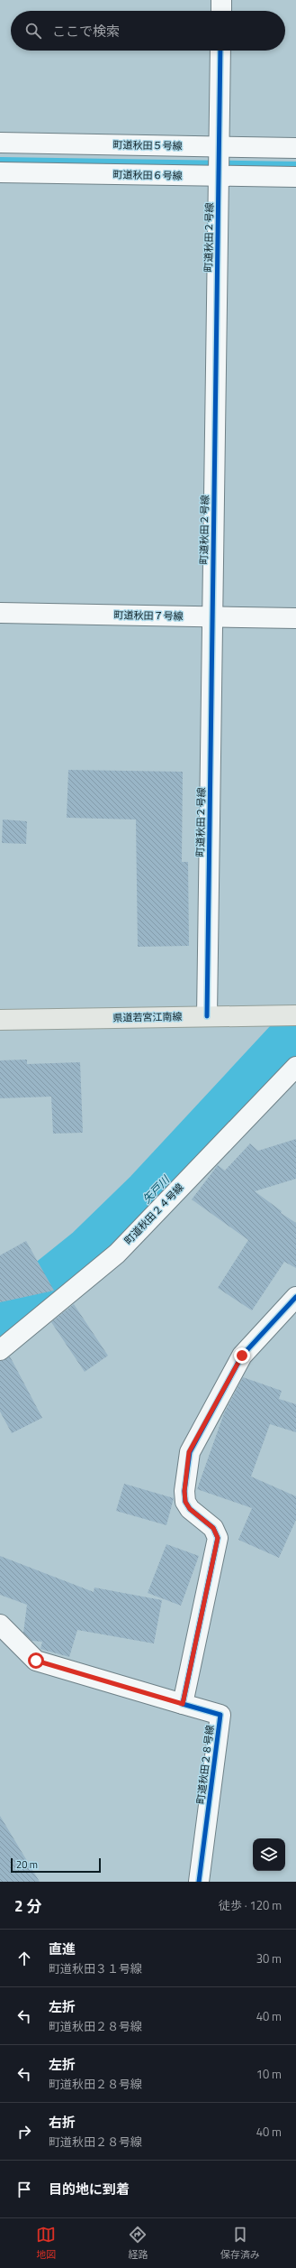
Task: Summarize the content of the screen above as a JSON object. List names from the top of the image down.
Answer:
{
  "streets": {
    "main road": ["県道若宮江南線"],
    "street": [
      "町道秋田５号線",
      "町道秋田６号線",
      "町道秋田２号線",
      "町道秋田７号線",
      "町道秋田２４号線",
      "町道秋田２８号線"
    ]
  },
  "crossings": [
    ["町道秋田５号線", "町道秋田２号線"],
    ["町道秋田６号線", "町道秋田２号線"],
    ["町道秋田２号線", "町道秋田７号線"],
    ["町道秋田２号線", "県道若宮江南線"]
  ],
  "water": ["矢戸川"],
  "scale_bar": "20 m",
  "page": {
    "search": "ここで検索",
    "scale": "20 m",
    "heading": ["2 分", "徒歩 · 120 m"],
    "list": [
      ["直進", "町道秋田３１号線", "30 m"],
      ["左折", "町道秋田２８号線", "40 m"],
      ["左折", "町道秋田２８号線", "10 m"],
      ["右折", "町道秋田２８号線", "40 m"],
      "目的地に到着"
    ],
    "nav": ["地図", "経路", "保存済み"]
  }
}
